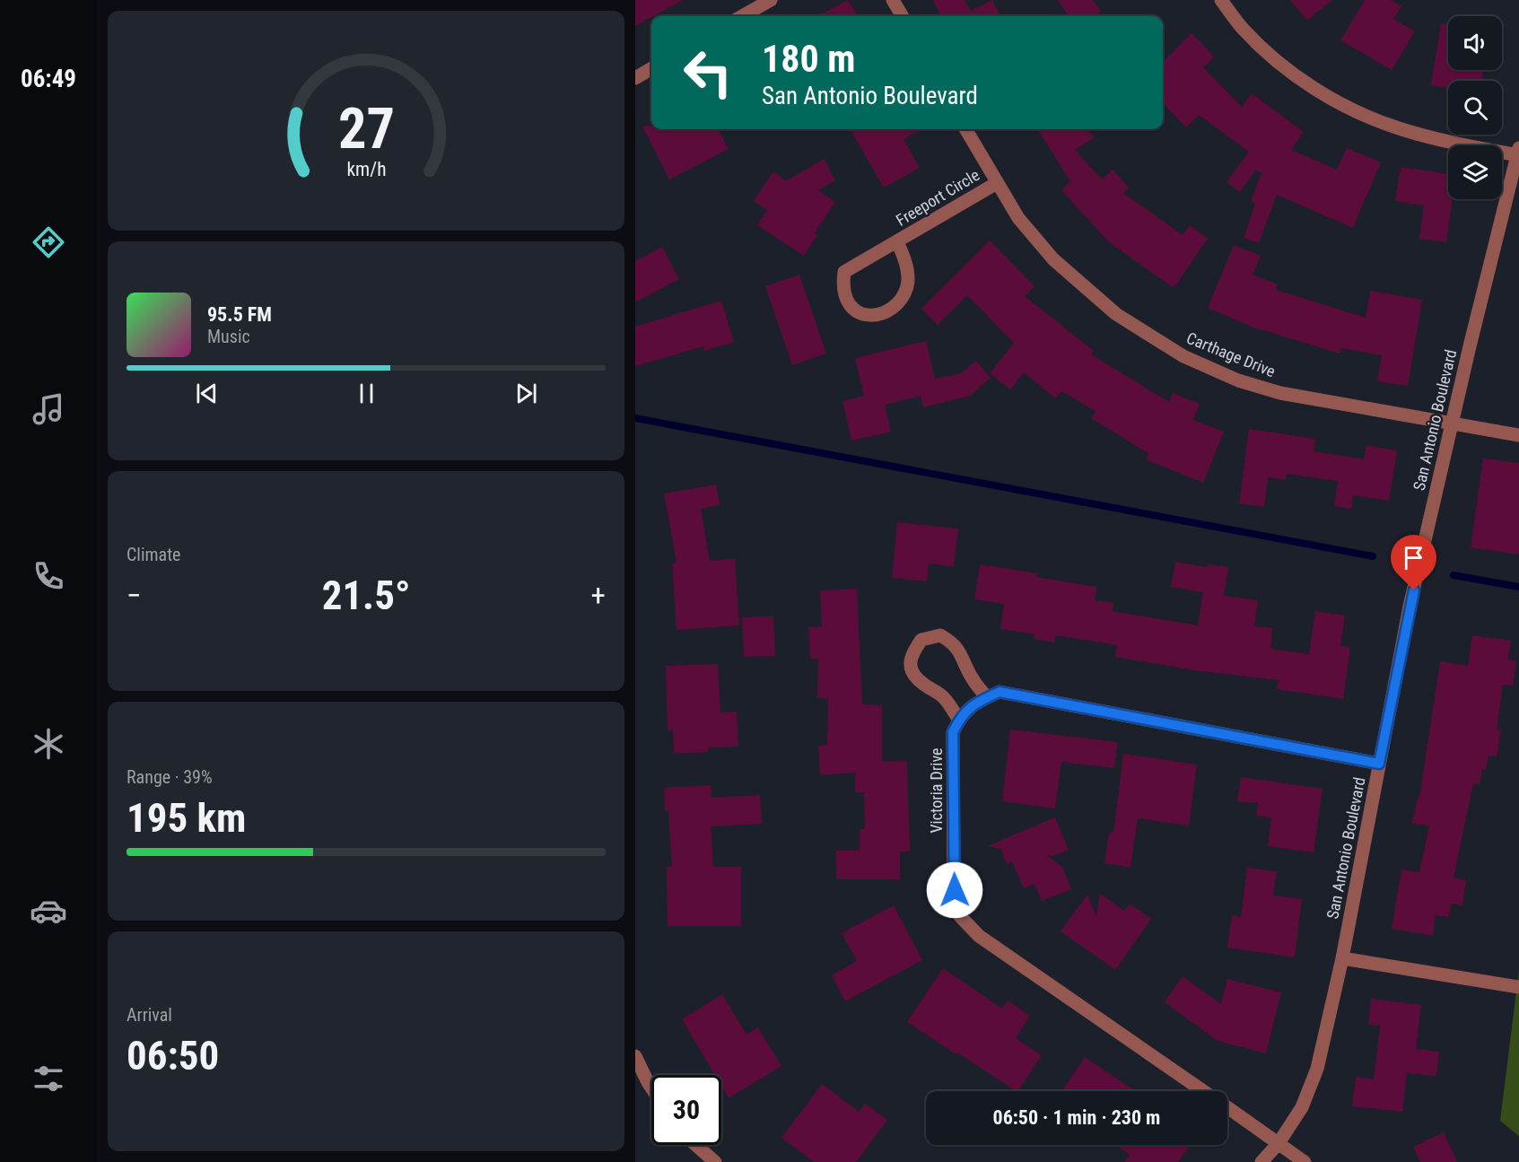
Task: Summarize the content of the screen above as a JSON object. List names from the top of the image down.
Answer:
{
  "streets": {
    "street": [
      "Freeport Circle",
      "Carthage Drive",
      "San Antonio Boulevard",
      "Victoria Drive"
    ]
  },
  "crossings": [
    ["Freeport Circle", "Carthage Drive"],
    ["Carthage Drive", "San Antonio Boulevard"],
    ["San Antonio Boulevard", "Victoria Drive"]
  ],
  "page": {
    "tabs": "06:49",
    "turn": ["180 m", "San Antonio Boulevard"],
    "song": ["95.5 FM", "Music"],
    "tile": [
      "Climate",
      ["Range · 39%", "195 km"],
      ["Arrival", "06:50"]
    ],
    "heat": ["−", "21.5°", "+"],
    "limit": "30",
    "trip": "06:50 · 1 min · 230 m",
    "gauge": ["27", "km/h"]
  }
}
